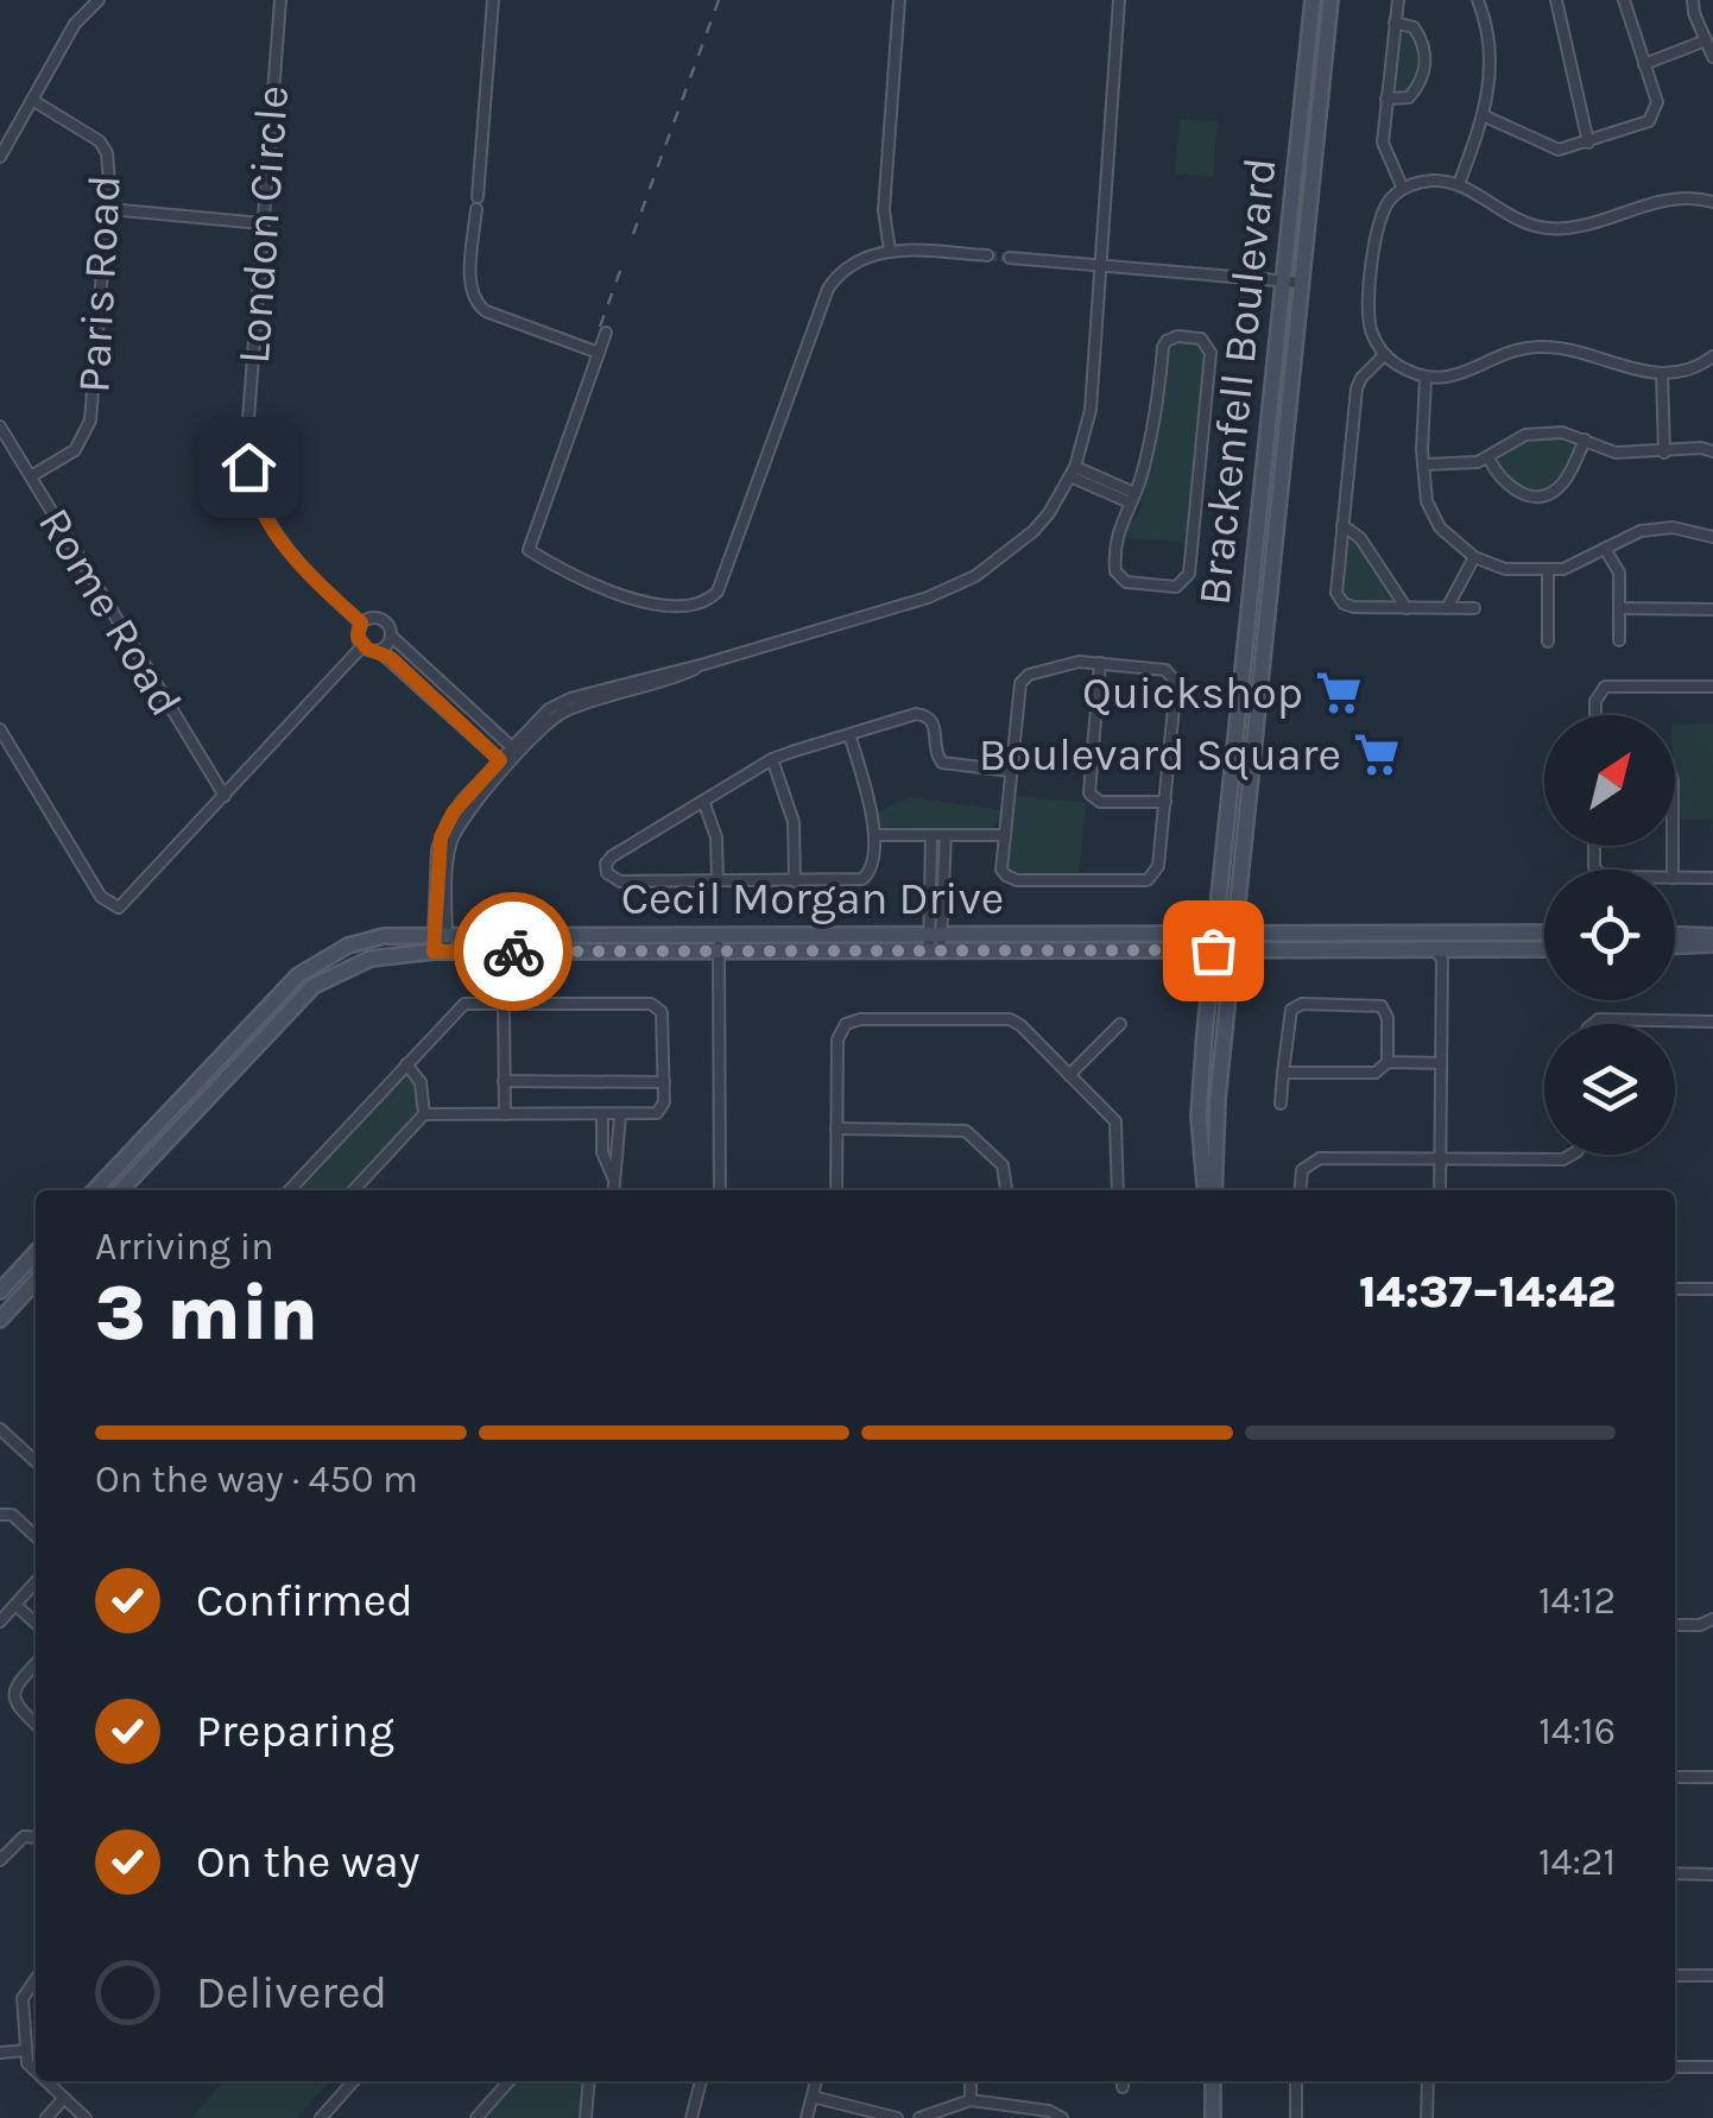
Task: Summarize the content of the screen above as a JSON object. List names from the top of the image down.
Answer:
{
  "streets": {
    "street": [
      "London Circle",
      "Paris Road",
      "Brackenfell Boulevard",
      "Rome Road",
      "Cecil Morgan Drive"
    ]
  },
  "crossings": [
    ["Paris Road", "Rome Road"],
    ["Brackenfell Boulevard", "Cecil Morgan Drive"]
  ],
  "places": {
    "supermarket": ["Quickshop", "Boulevard Square"]
  },
  "north": "top right",
  "page": {
    "heading": ["3 min", "Arriving in", "14:37–14:42"],
    "bar": "On the way · 450 m",
    "list": [
      ["Confirmed", "14:12"],
      ["Preparing", "14:16"],
      ["On the way", "14:21"],
      "Delivered"
    ]
  }
}
